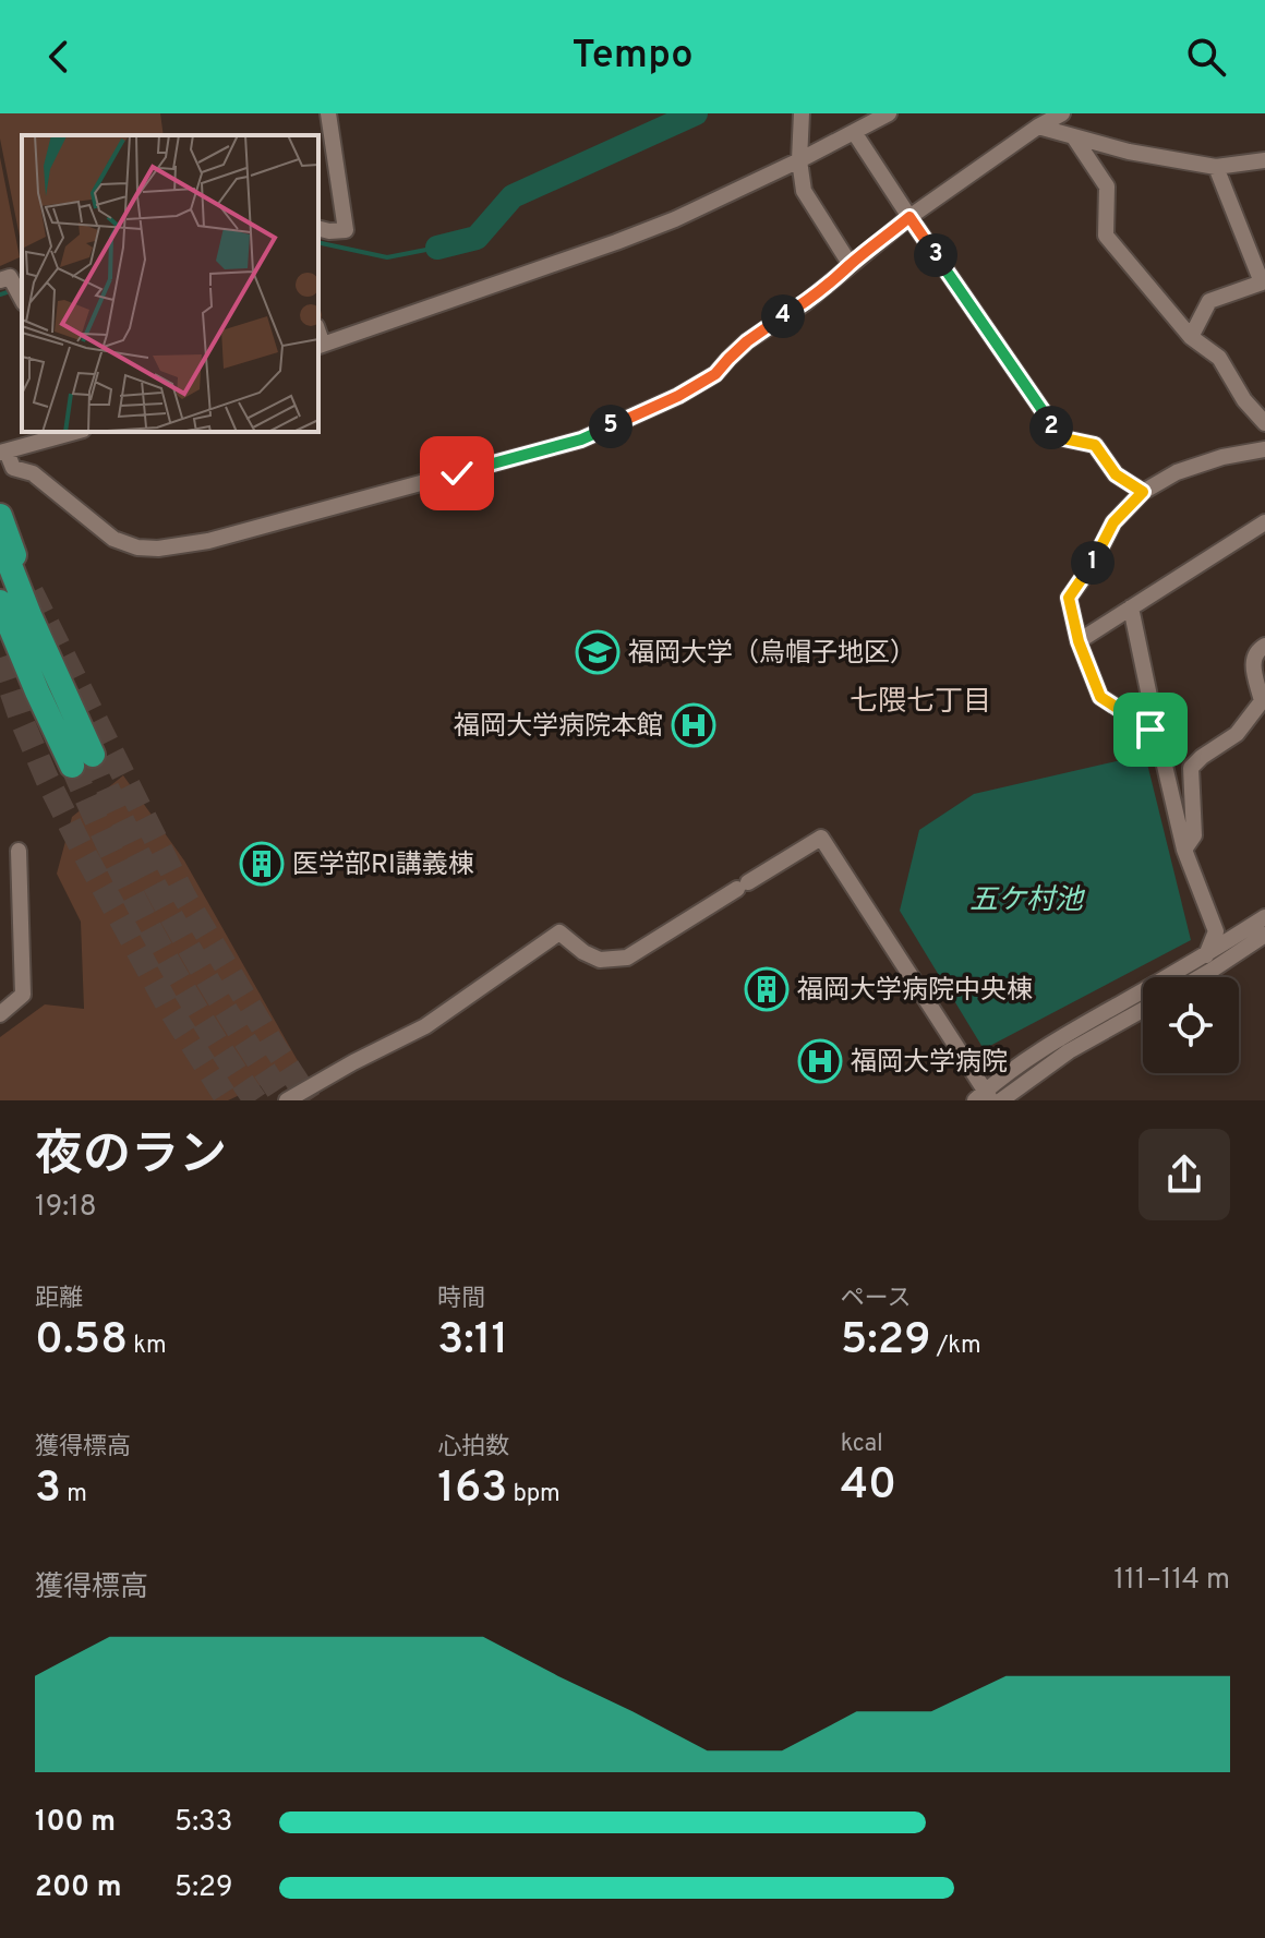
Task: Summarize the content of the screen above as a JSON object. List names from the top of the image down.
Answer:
{
  "districts": ["七隈七丁目"],
  "water": ["五ケ村池"],
  "places": {
    "school or university": ["福岡大学（烏帽子地区）"],
    "hospital": ["福岡大学病院本館", "福岡大学病院"],
    "building": ["医学部RI講義棟", "福岡大学病院中央棟"]
  },
  "page": {
    "header": "Tempo",
    "pins": [
      "3",
      "4",
      "5",
      "2",
      "1"
    ],
    "heading": ["夜のラン", "19:18"],
    "stats": [
      ["距離", "0.58 km"],
      ["時間", "3:11"],
      ["ペース", "5:29 /km"],
      ["獲得標高", "3 m"],
      ["心拍数", "163 bpm"],
      ["kcal", "40"]
    ],
    "chart": ["獲得標高", "111–114 m"],
    "list": [
      {
        "name": "100 m",
        "note": "5:33"
      },
      {
        "name": "200 m",
        "note": "5:29"
      }
    ]
  }
}
